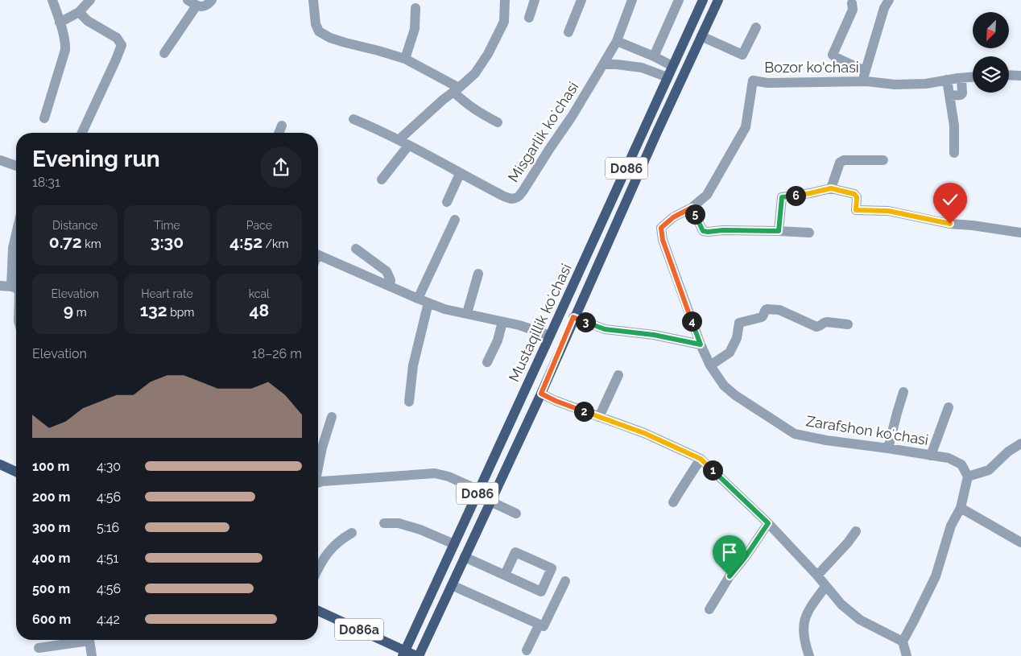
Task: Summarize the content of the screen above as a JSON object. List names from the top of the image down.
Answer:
{
  "streets": {
    "main road": ["D086", "Mustaqillik koʻchasi", "D086a"],
    "street": ["Bozor ko'chasi", "Misgarlik koʻchasi", "Zarafshon koʻchasi"]
  },
  "crossings": [
    ["Bozor ko'chasi", "Zarafshon koʻchasi"],
    ["Mustaqillik koʻchasi", "D086a"]
  ],
  "north": "bottom left",
  "page": {
    "heading": ["Evening run", "18:31"],
    "pins": [
      "6",
      "5",
      "4",
      "3",
      "2",
      "1"
    ],
    "stats": [
      ["Distance", "0.72 km"],
      ["Time", "3:30"],
      ["Pace", "4:52 /km"],
      ["Elevation", "9 m"],
      ["Heart rate", "132 bpm"],
      ["kcal", "48"]
    ],
    "chart": ["Elevation", "18–26 m"],
    "list": [
      {
        "name": "100 m",
        "note": "4:30"
      },
      {
        "name": "200 m",
        "note": "4:56"
      },
      {
        "name": "300 m",
        "note": "5:16"
      },
      {
        "name": "400 m",
        "note": "4:51"
      },
      {
        "name": "500 m",
        "note": "4:56"
      },
      {
        "name": "600 m",
        "note": "4:42"
      }
    ]
  }
}
